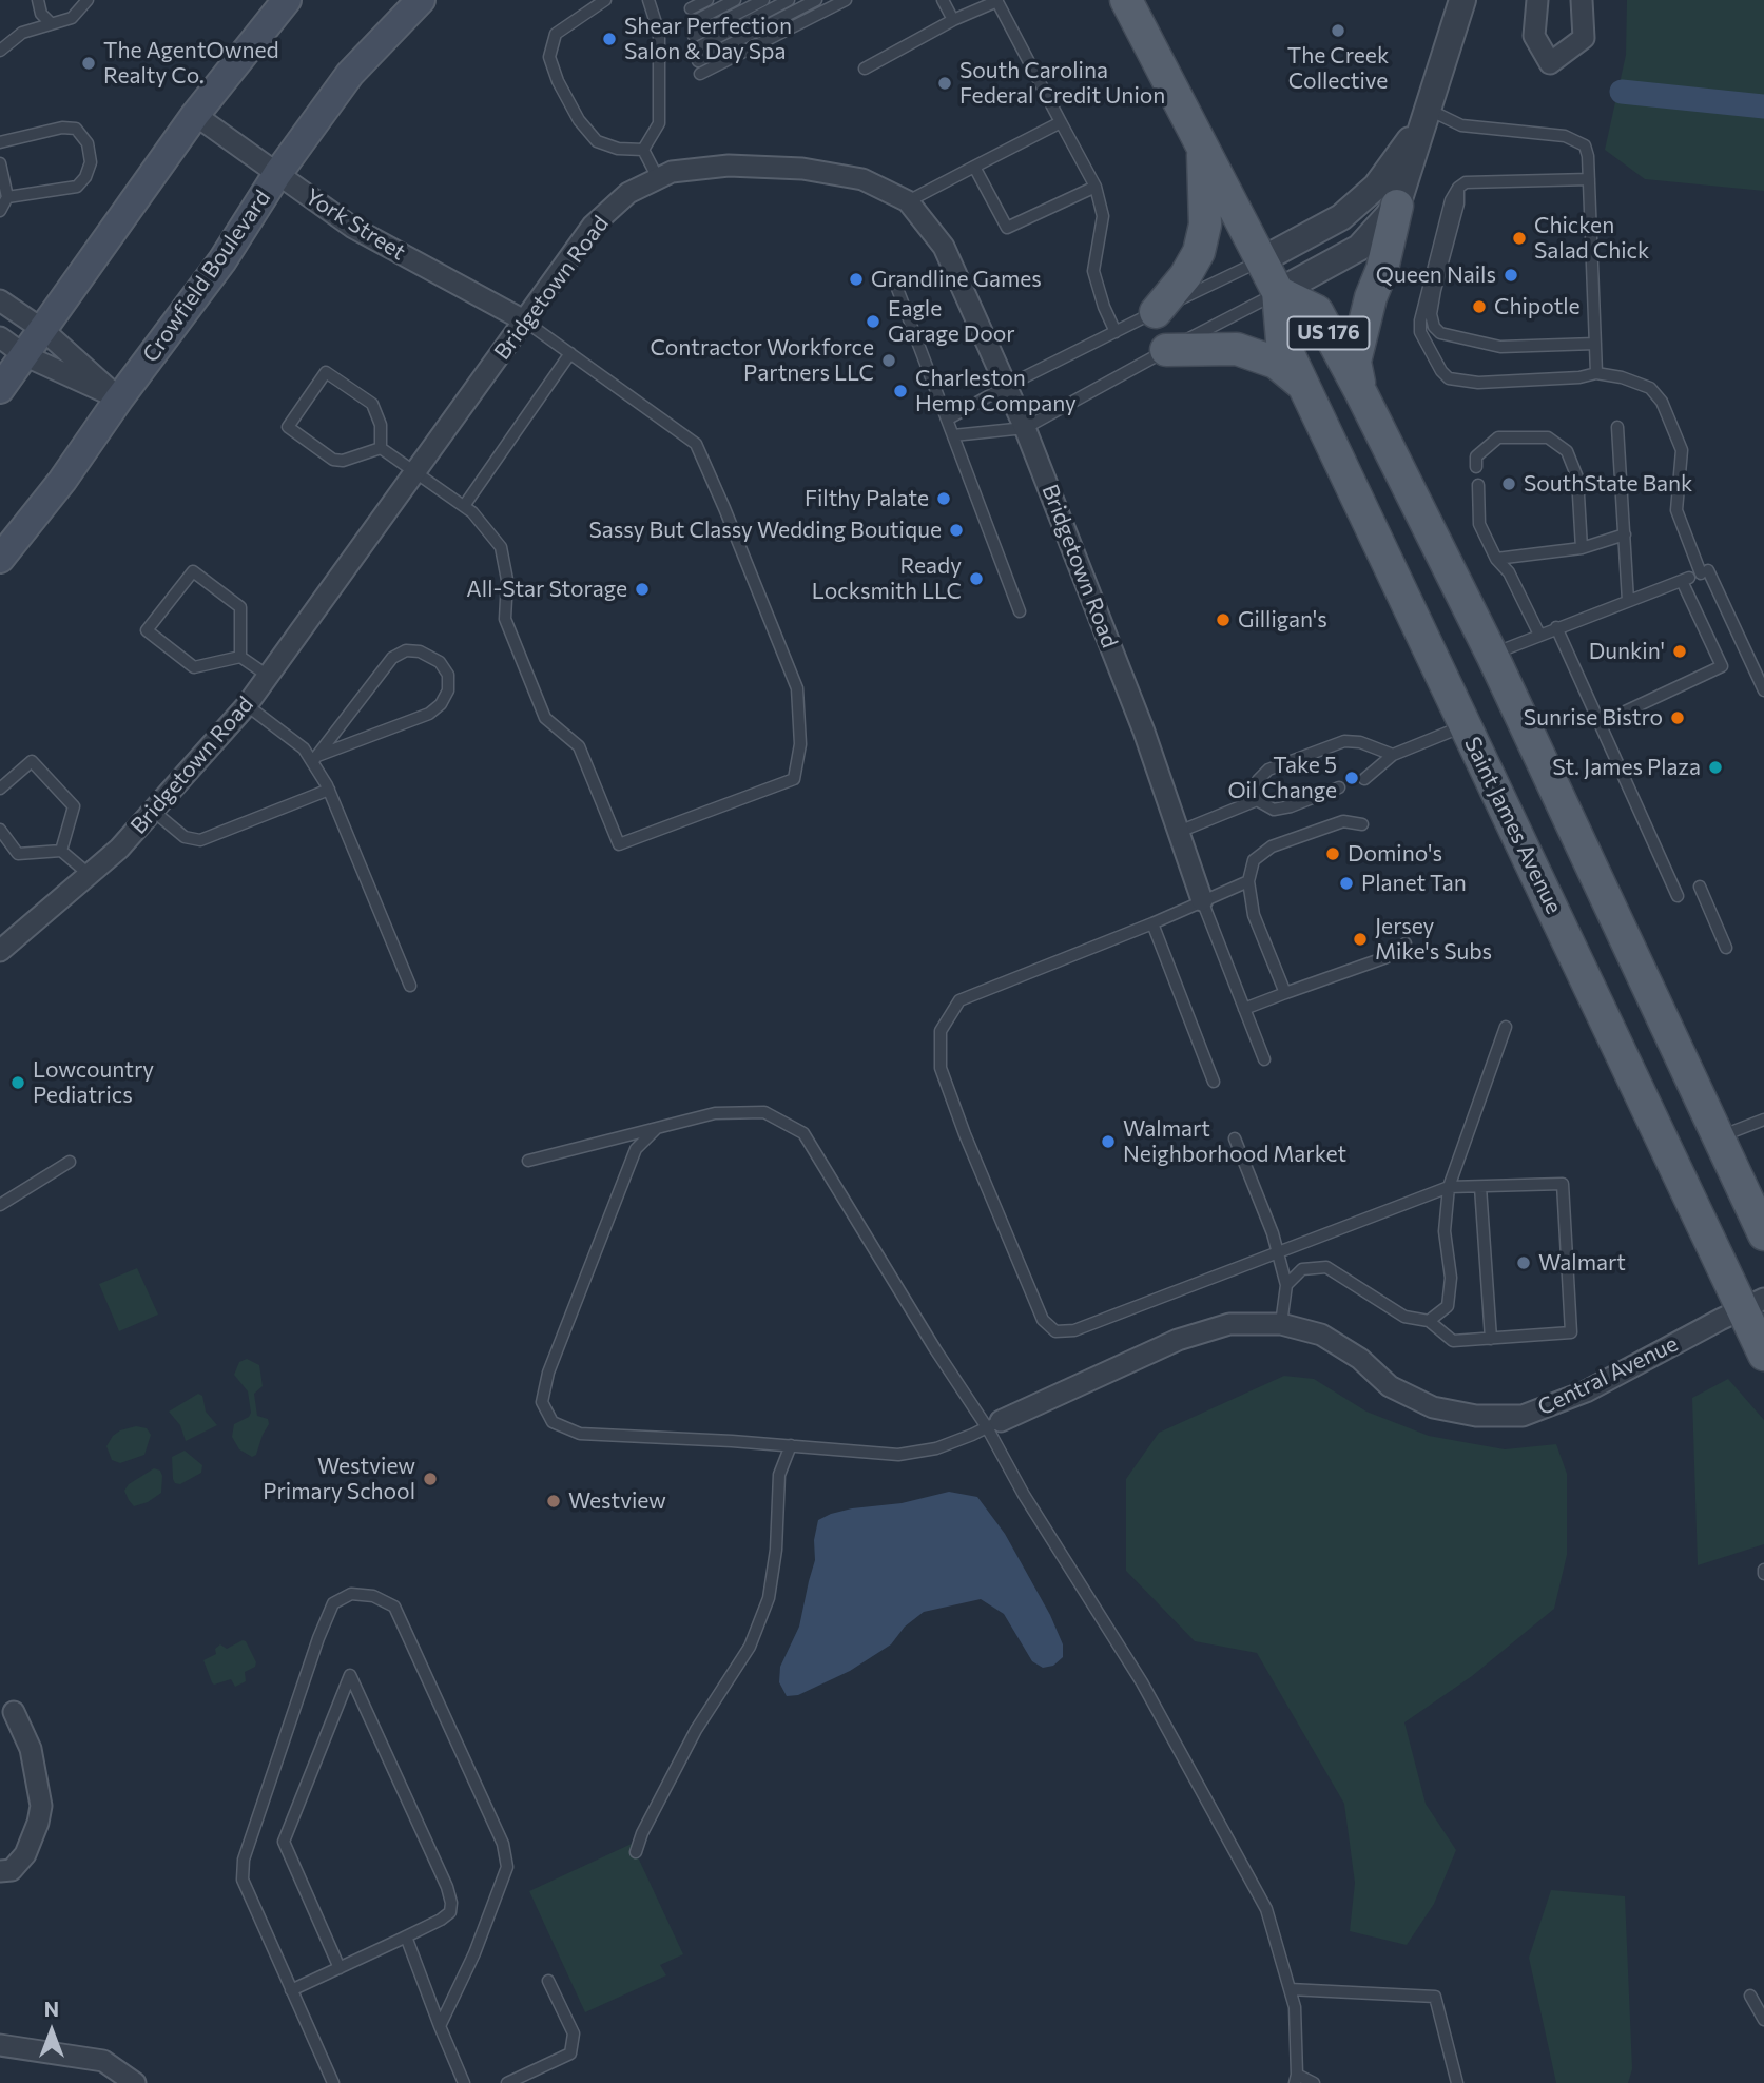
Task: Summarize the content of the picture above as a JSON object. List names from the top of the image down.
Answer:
{
  "streets": {
    "main road": ["Crowfield Boulevard", "US 176", "Saint James Avenue"],
    "street": ["York Street", "Bridgetown Road", "Central Avenue"]
  },
  "crossings": [
    ["York Street", "Crowfield Boulevard"],
    ["York Street", "Bridgetown Road"],
    ["US 176", "Saint James Avenue"],
    ["Saint James Avenue", "Central Avenue"]
  ],
  "places": [
    "The Creek Collective",
    "Shear Perfection Salon & Day Spa",
    "The AgentOwned Realty Co.",
    "South Carolina Federal Credit Union",
    "Chicken Salad Chick",
    "Queen Nails",
    "Grandline Games",
    "Chipotle",
    "Eagle Garage Door",
    "Contractor Workforce Partners LLC",
    "Charleston Hemp Company",
    "SouthState Bank",
    "Filthy Palate",
    "Sassy But Classy Wedding Boutique",
    "Ready Locksmith LLC",
    "All-Star Storage",
    "Gilligan's",
    "Dunkin'",
    "Sunrise Bistro",
    "St. James Plaza",
    "Take 5 Oil Change",
    "Domino's",
    "Planet Tan",
    "Jersey Mike's Subs",
    "Lowcountry Pediatrics",
    "Walmart Neighborhood Market",
    "Walmart",
    "Westview Primary School",
    "Westview"
  ],
  "north": "top"
}
